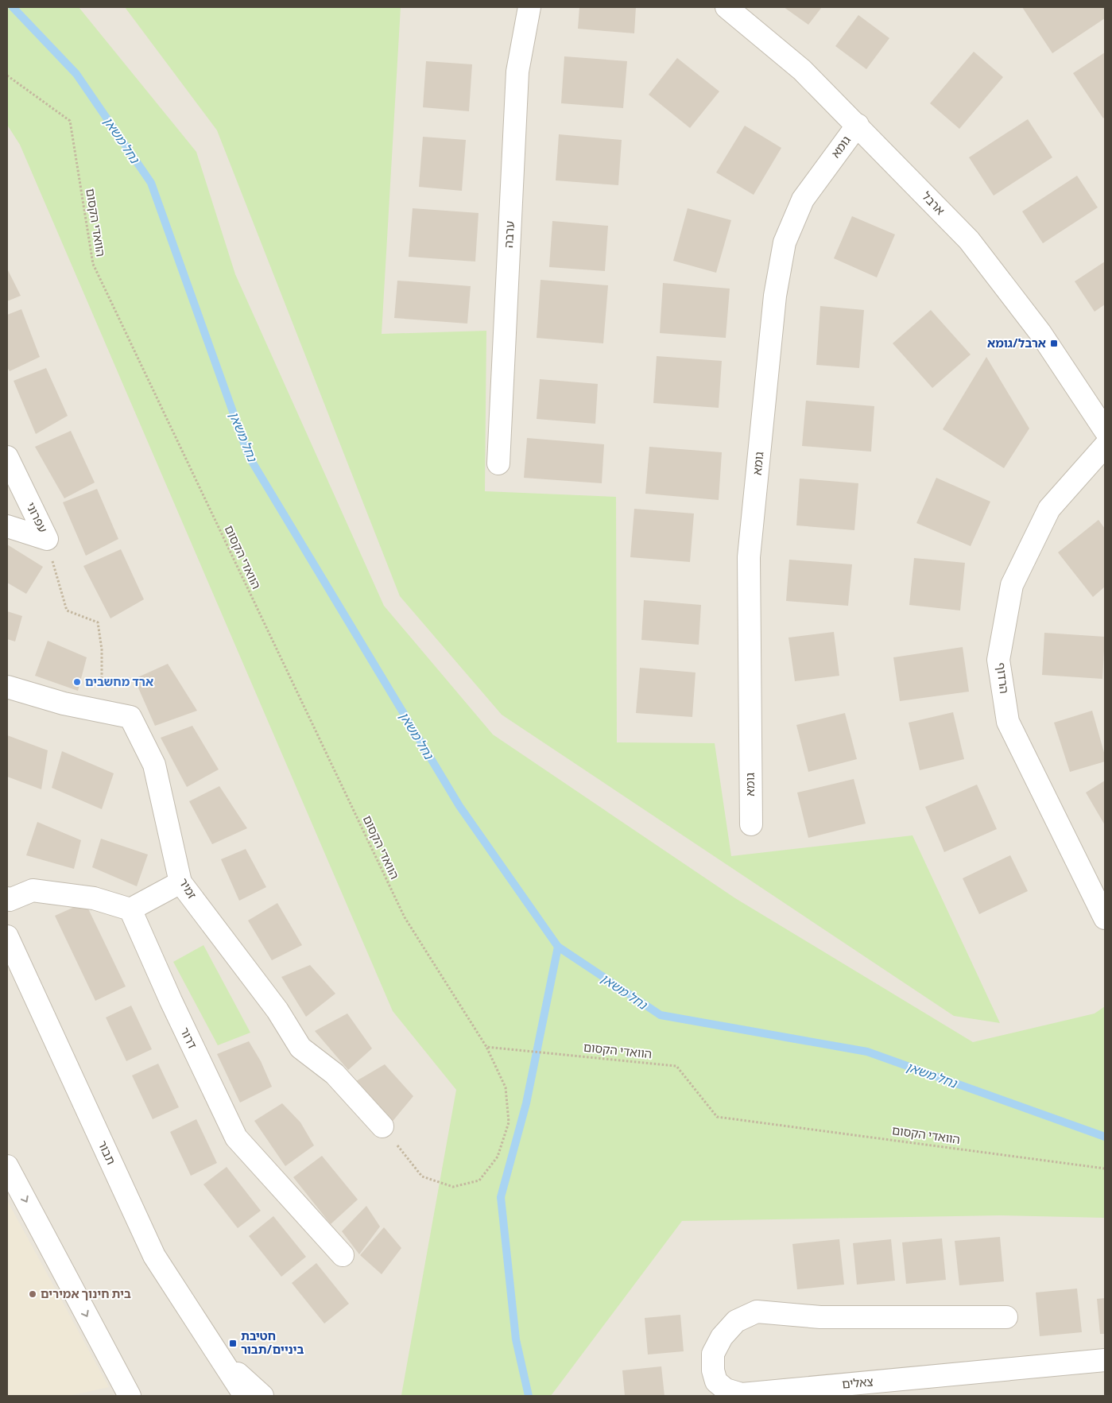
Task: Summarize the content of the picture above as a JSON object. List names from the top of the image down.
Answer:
{
  "streets": {
    "street": [
      "גומא",
      "ארבל",
      "ערבה",
      "עפרוני",
      "הרדוף",
      "זמיר",
      "דרור",
      "תבור",
      "צאלים"
    ],
    "path": ["הוואדי הקסום"]
  },
  "crossings": [
    ["גומא", "ארבל"]
  ],
  "water": ["נחל משאן"],
  "places": {
    "transit": ["ארבל/גומא", "חטיבת ביניים/תבור"],
    "other": ["ארד מחשבים", "בית חינוך אמירים"]
  }
}
